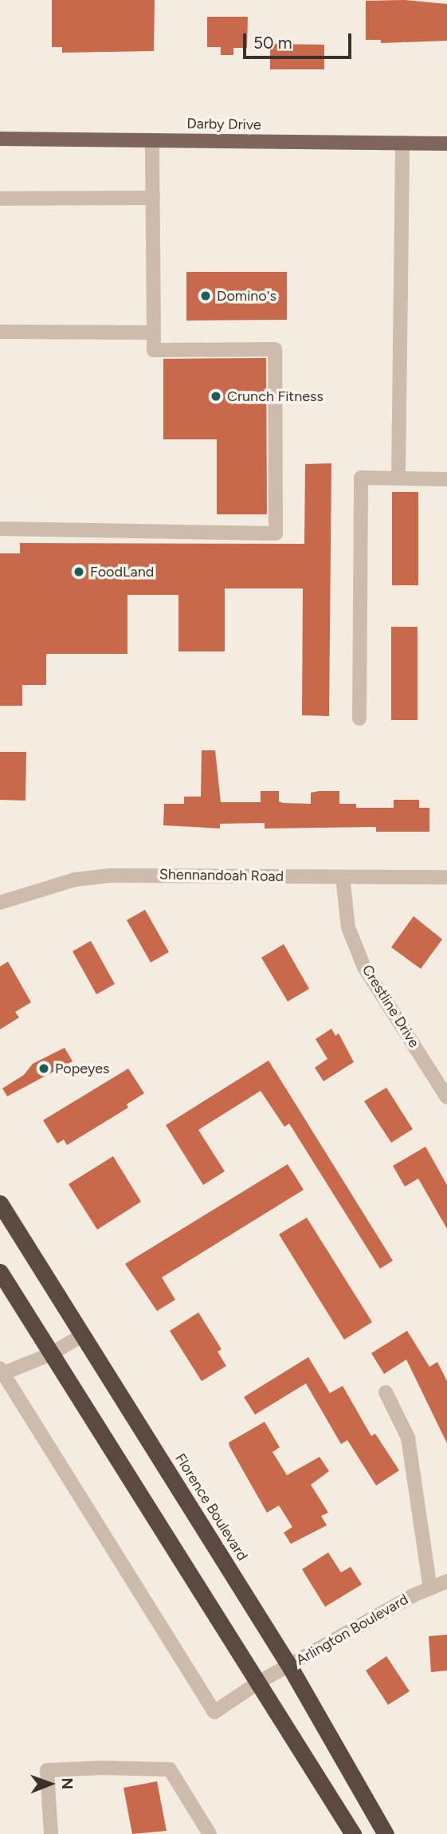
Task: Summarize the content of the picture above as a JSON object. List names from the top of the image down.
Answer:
{
  "streets": {
    "highway": ["Florence Boulevard"],
    "main road": ["Darby Drive"],
    "street": ["Shennandoah Road", "Crestline Drive", "Arlington Boulevard"]
  },
  "crossings": [
    ["Shennandoah Road", "Crestline Drive"],
    ["Florence Boulevard", "Arlington Boulevard"]
  ],
  "places": [
    "Domino's",
    "Crunch Fitness",
    "FoodLand",
    "Popeyes"
  ],
  "scale_bar": "50 m",
  "north": "right"
}
